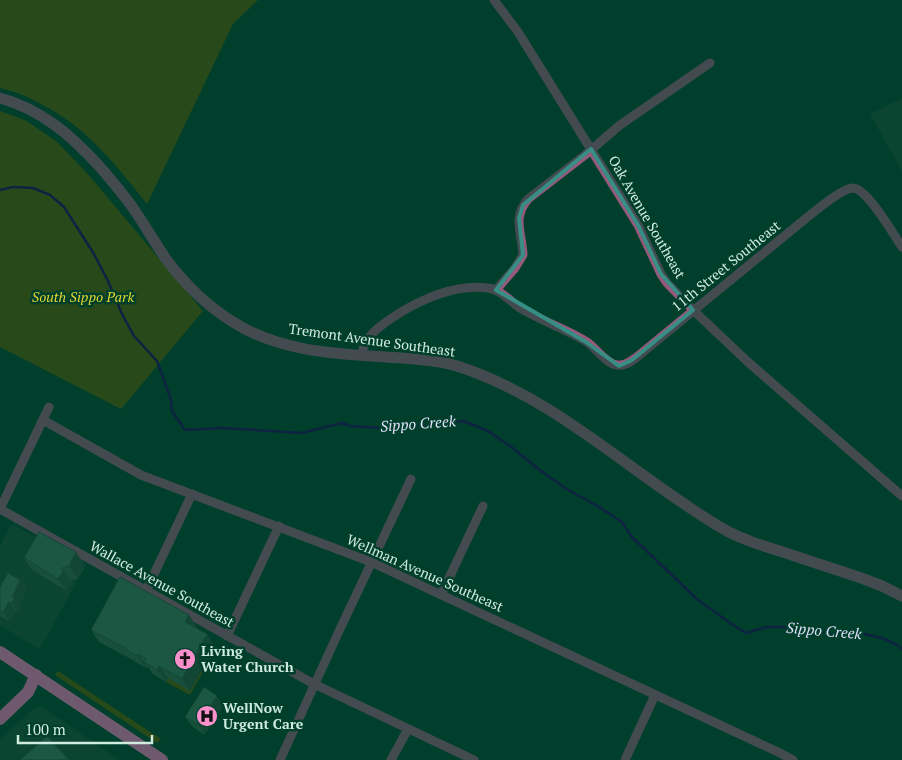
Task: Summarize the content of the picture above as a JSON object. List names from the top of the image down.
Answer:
{
  "streets": {
    "street": [
      "Oak Avenue Southeast",
      "11th Street Southeast",
      "Tremont Avenue Southeast",
      "Wellman Avenue Southeast",
      "Wallace Avenue Southeast"
    ]
  },
  "crossings": [
    ["Oak Avenue Southeast", "11th Street Southeast"]
  ],
  "water": ["Sippo Creek"],
  "parks": ["South Sippo Park"],
  "places": {
    "church": ["Living Water Church"],
    "hospital": ["WellNow Urgent Care"]
  },
  "scale_bar": "100 m"
}
